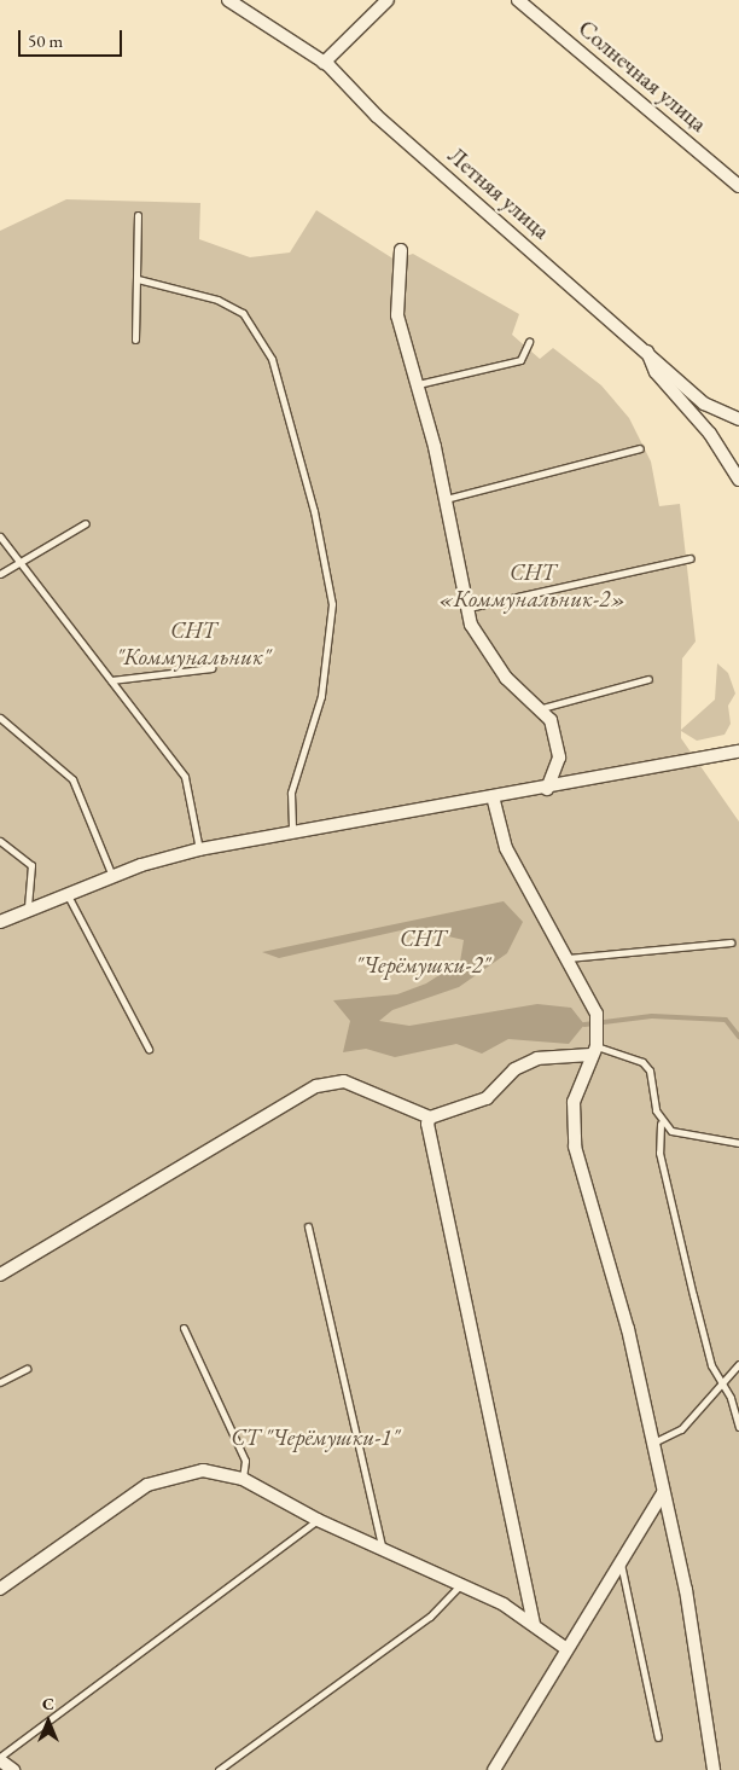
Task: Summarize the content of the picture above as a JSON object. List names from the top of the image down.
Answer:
{
  "streets": {
    "street": ["Солнечная улица", "Летняя улица"]
  },
  "parks": [
    "СНТ «Коммунальник-2»",
    "СНТ \"Коммунальник\"",
    "СНТ \"Черёмушки-2\"",
    "СТ \"Черёмушки-1\""
  ],
  "scale_bar": "50 m",
  "north": "top"
}
